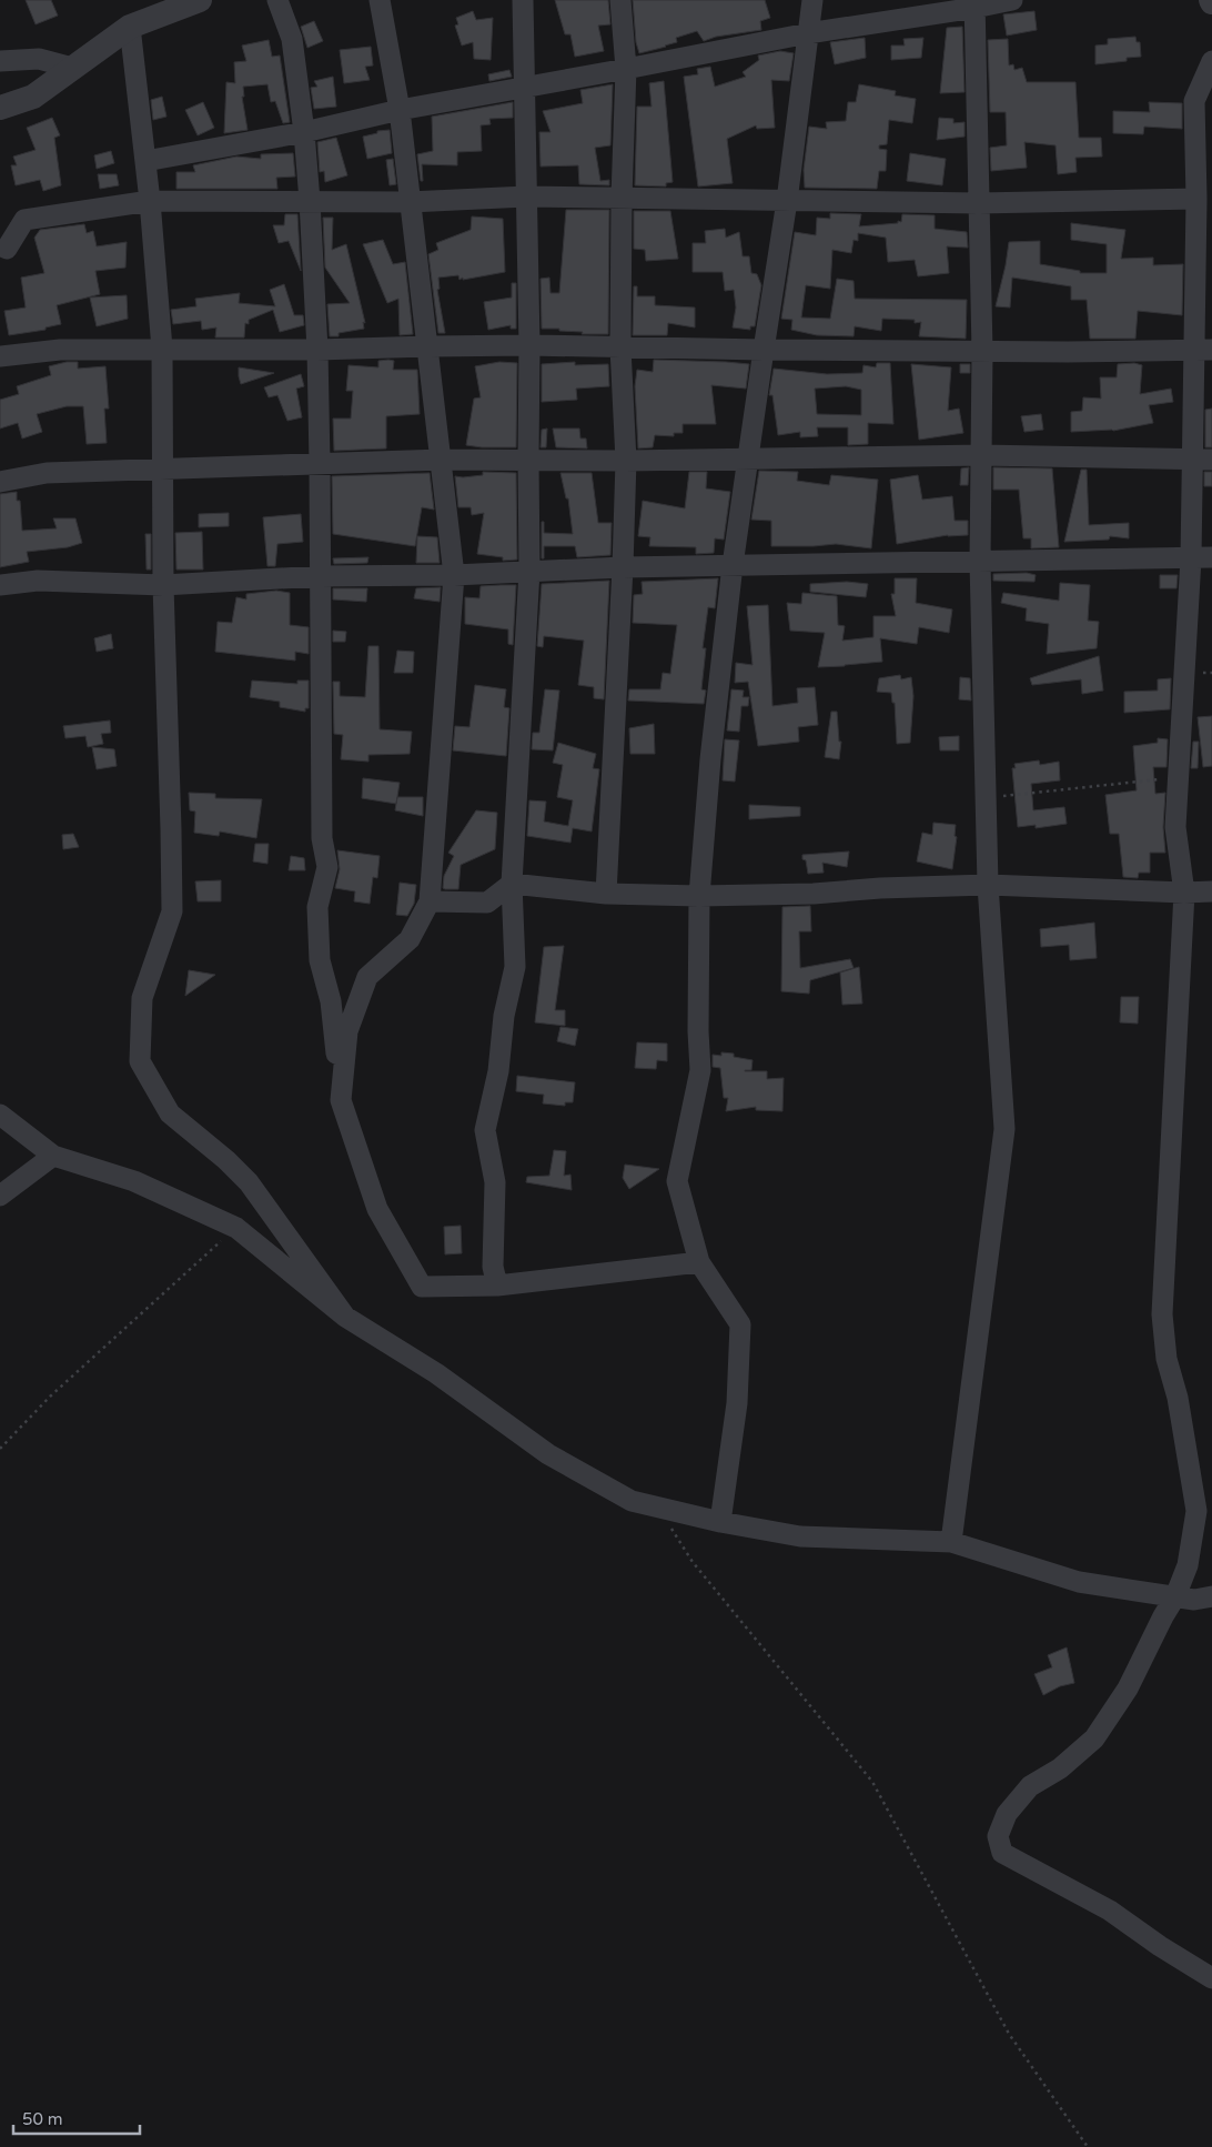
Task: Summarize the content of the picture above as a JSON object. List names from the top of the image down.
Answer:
{
  "scale_bar": "50 m"
}
